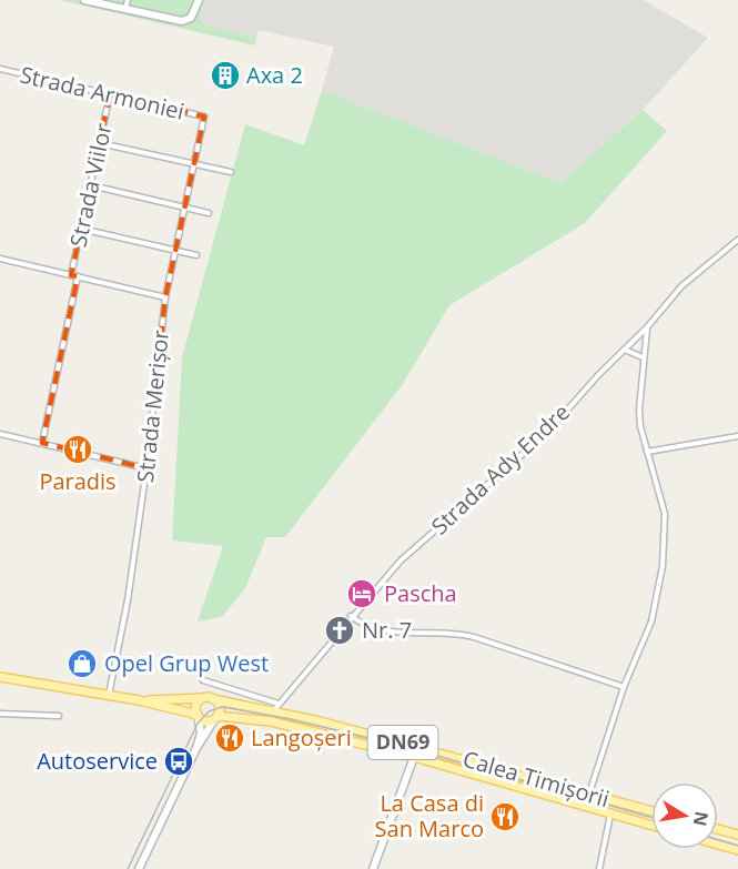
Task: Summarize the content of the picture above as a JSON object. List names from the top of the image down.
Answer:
{
  "streets": {
    "main road": ["DN69", "Calea Timișorii"],
    "street": [
      "Strada Armoniei",
      "Strada Viilor",
      "Strada Merișor",
      "Strada Ady Endre"
    ]
  },
  "crossings": [
    ["Strada Armoniei", "Strada Viilor"],
    ["Strada Armoniei", "Strada Merișor"],
    ["Strada Merișor", "DN69"],
    ["Strada Ady Endre", "Calea Timișorii"],
    ["DN69", "Calea Timișorii"]
  ],
  "places": {
    "building": ["Axa 2"],
    "restaurant": ["Paradis", "Langoșeri", "La Casa di San Marco"],
    "hotel": ["Pascha"],
    "church": ["Nr. 7"],
    "shop": ["Opel Grup West"],
    "bus stop": ["Autoservice"]
  },
  "north": "right"
}
